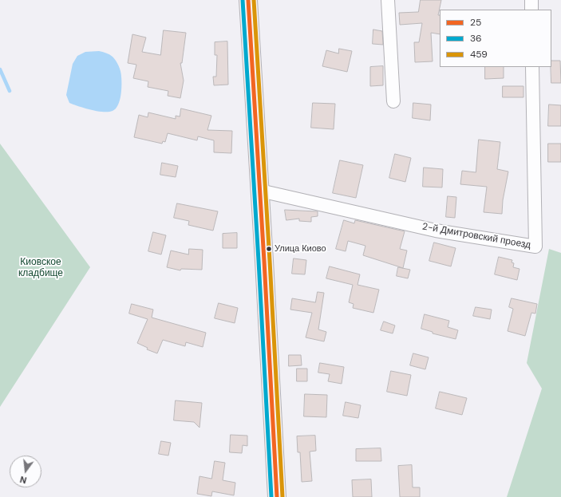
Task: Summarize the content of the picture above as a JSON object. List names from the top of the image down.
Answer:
{
  "streets": {
    "street": ["2-й Дмитровский проезд"]
  },
  "parks": ["Киовское кладбище"],
  "places": ["Улица Киово"],
  "lines": ["transit line 25", "transit line 36", "transit line 459"],
  "legend": ["25", "36", "459"],
  "north": "bottom"
}
